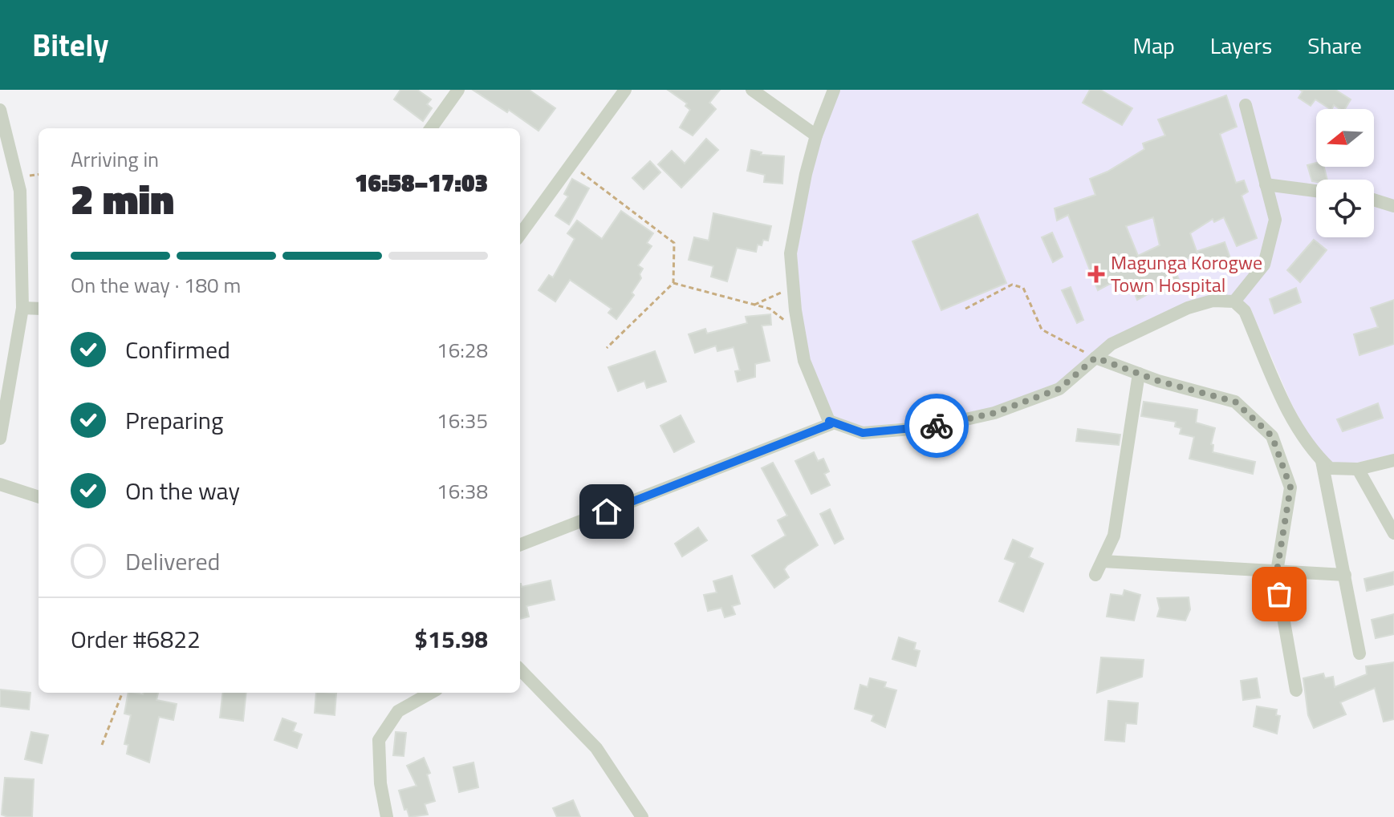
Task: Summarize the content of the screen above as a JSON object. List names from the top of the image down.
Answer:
{
  "places": {
    "health": ["Magunga Korogwe Town Hospital"]
  },
  "north": "left",
  "page": {
    "header": "Bitely",
    "nav": ["Map", "Layers", "Share"],
    "heading": ["2 min", "Arriving in", "16:58–17:03"],
    "panel": ["Order #6822", "$15.98"],
    "bar": "On the way · 180 m",
    "list": [
      ["Confirmed", "16:28"],
      ["Preparing", "16:35"],
      ["On the way", "16:38"],
      "Delivered"
    ]
  }
}
